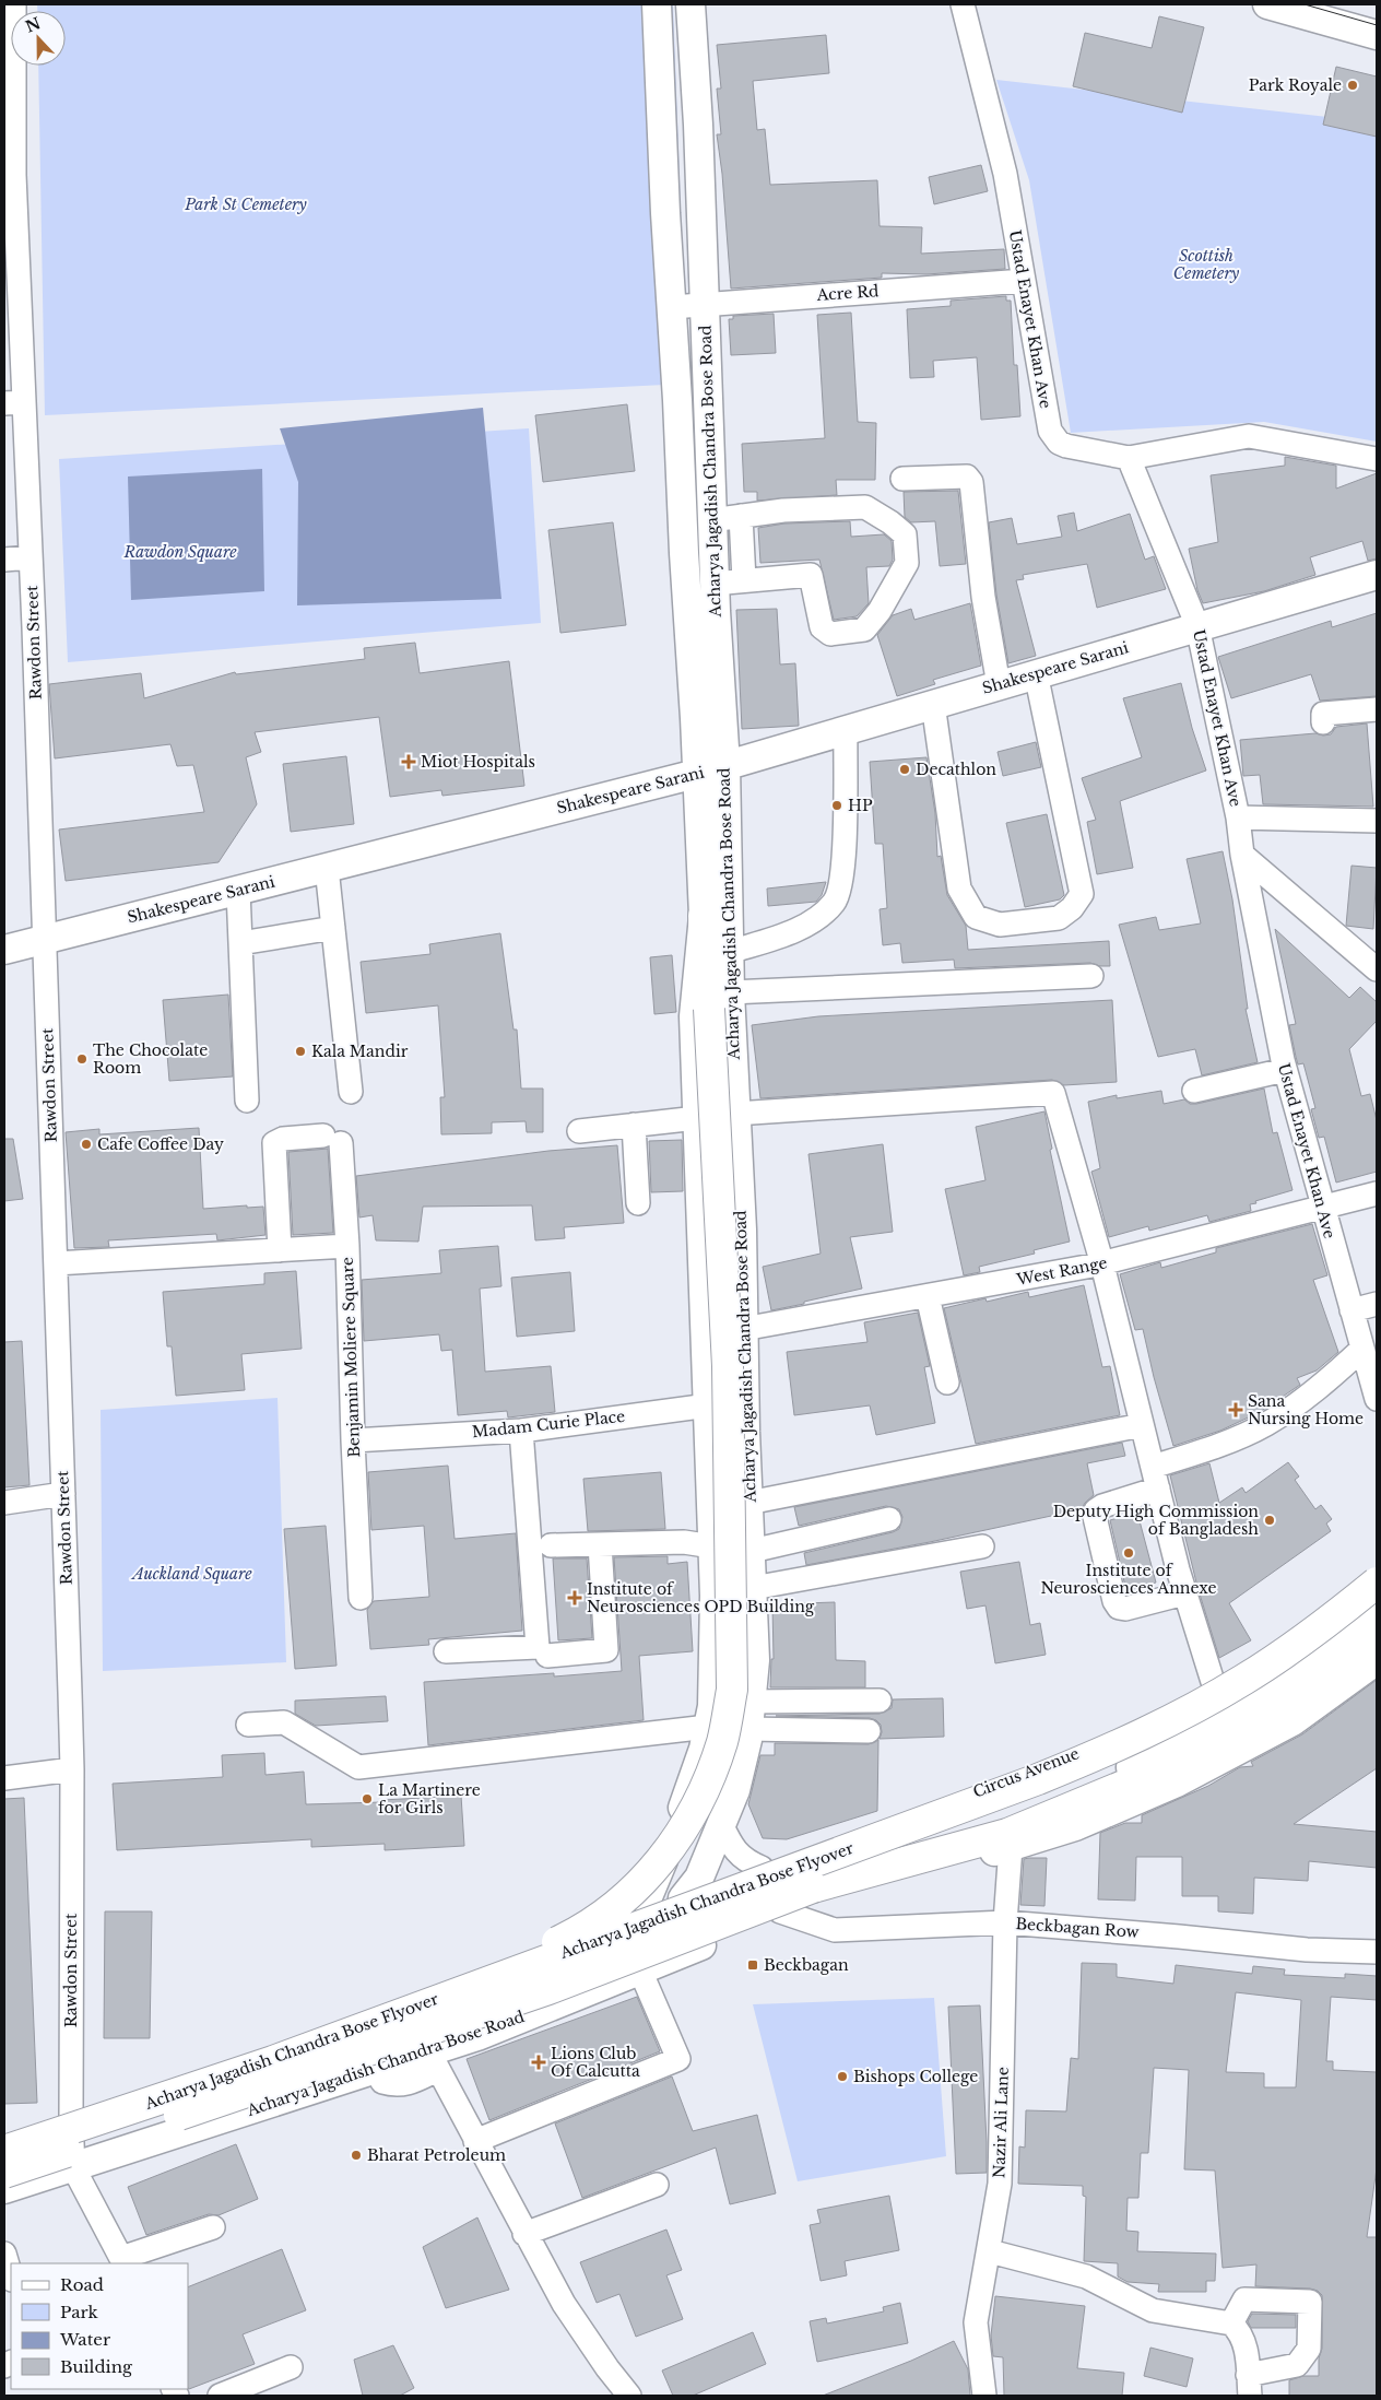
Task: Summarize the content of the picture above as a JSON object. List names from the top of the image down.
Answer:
{
  "streets": {
    "highway": ["Acharya Jagadish Chandra Bose Flyover"],
    "main road": ["Acharya Jagadish Chandra Bose Road", "Shakespeare Sarani", "Circus Avenue"],
    "street": [
      "Acre Rd",
      "Ustad Enayet Khan Ave",
      "Rawdon Street",
      "West Range",
      "Benjamin Moliere Square",
      "Madam Curie Place",
      "Beckbagan Row",
      "Nazir Ali Lane"
    ]
  },
  "crossings": [
    ["Acre Rd", "Ustad Enayet Khan Ave"],
    ["Acre Rd", "Acharya Jagadish Chandra Bose Road"],
    ["Ustad Enayet Khan Ave", "Shakespeare Sarani"],
    ["Ustad Enayet Khan Ave", "West Range"],
    ["Acharya Jagadish Chandra Bose Road", "Rawdon Street"],
    ["Acharya Jagadish Chandra Bose Road", "Shakespeare Sarani"],
    ["Acharya Jagadish Chandra Bose Road", "West Range"],
    ["Acharya Jagadish Chandra Bose Road", "Madam Curie Place"],
    ["Acharya Jagadish Chandra Bose Road", "Circus Avenue"],
    ["Rawdon Street", "Shakespeare Sarani"],
    ["Rawdon Street", "Benjamin Moliere Square"],
    ["Benjamin Moliere Square", "Madam Curie Place"],
    ["Beckbagan Row", "Nazir Ali Lane"]
  ],
  "parks": [
    "Park St Cemetery",
    "Scottish Cemetery",
    "Rawdon Square",
    "Auckland Square"
  ],
  "places": {
    "other": [
      "Park Royale",
      "Decathlon",
      "HP",
      "Kala Mandir",
      "The Chocolate Room",
      "Cafe Coffee Day",
      "Deputy High Commission of Bangladesh",
      "Institute of Neurosciences Annexe",
      "La Martinere for Girls",
      "Bishops College",
      "Bharat Petroleum"
    ],
    "health": [
      "Miot Hospitals",
      "Sana Nursing Home",
      "Institute of Neurosciences OPD Building",
      "Lions Club Of Calcutta"
    ],
    "transit": ["Beckbagan"]
  },
  "legend": [
    "Road",
    "Park",
    "Water",
    "Building"
  ],
  "north": "top"
}
